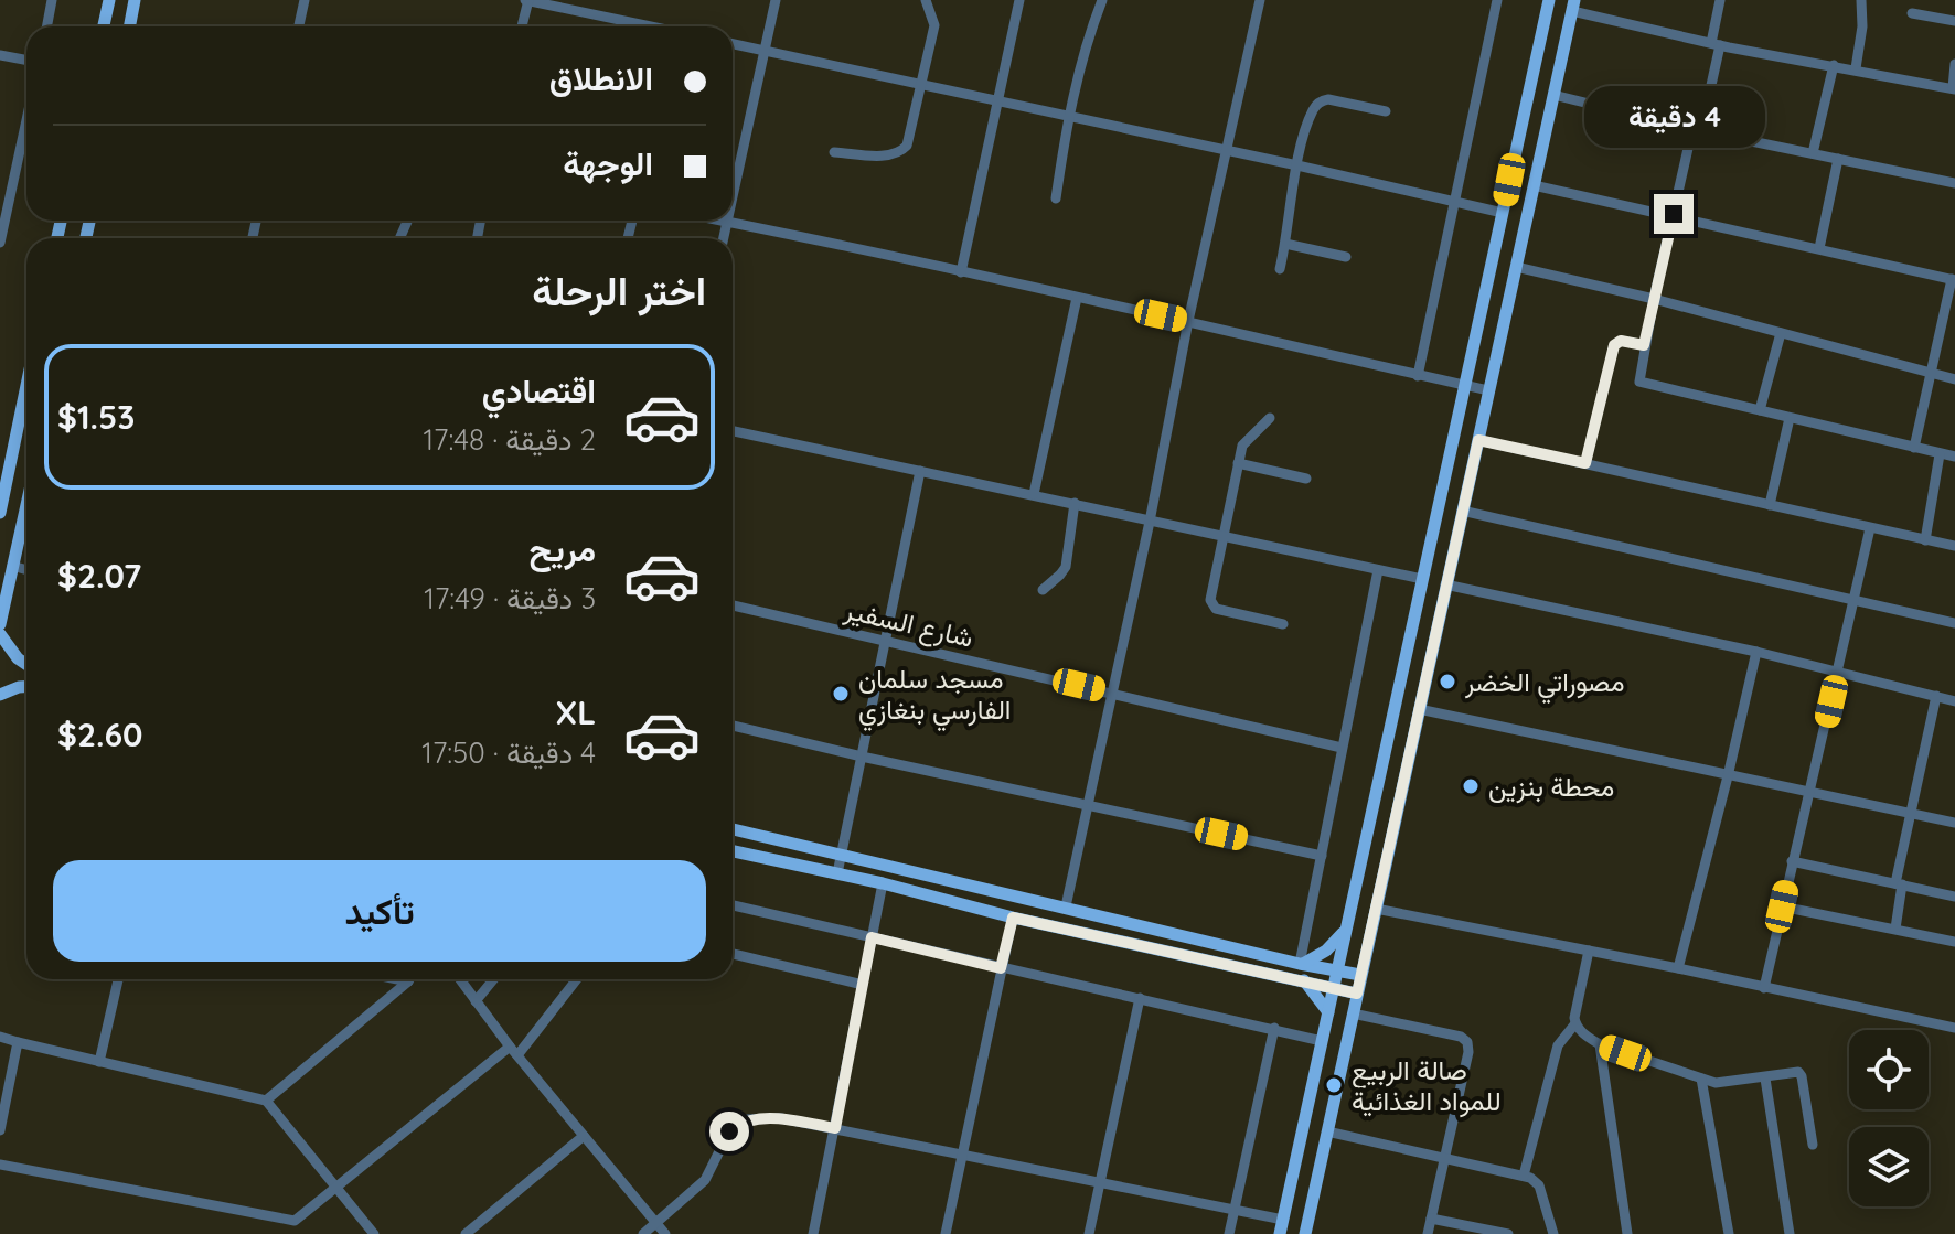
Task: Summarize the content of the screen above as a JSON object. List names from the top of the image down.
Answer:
{
  "streets": {
    "street": ["شارع السفير"]
  },
  "places": [
    "مصوراتي الخضر",
    "مسجد سلمان الفارسي بنغازي",
    "محطة بنزين",
    "صالة الربيع للمواد الغذائية"
  ],
  "page": {
    "banner": ["الانطلاق", "الوجهة"],
    "bubble": "4 دقيقة",
    "heading": "اختر الرحلة",
    "list": [
      {
        "name": "اقتصادي",
        "note": "2 دقيقة · 17:48",
        "value": "$1.53"
      },
      {
        "name": "مريح",
        "note": "3 دقيقة · 17:49",
        "value": "$2.07"
      },
      {
        "name": "XL",
        "note": "4 دقيقة · 17:50",
        "value": "$2.60"
      }
    ],
    "buttons": "تأكيد"
  }
}
